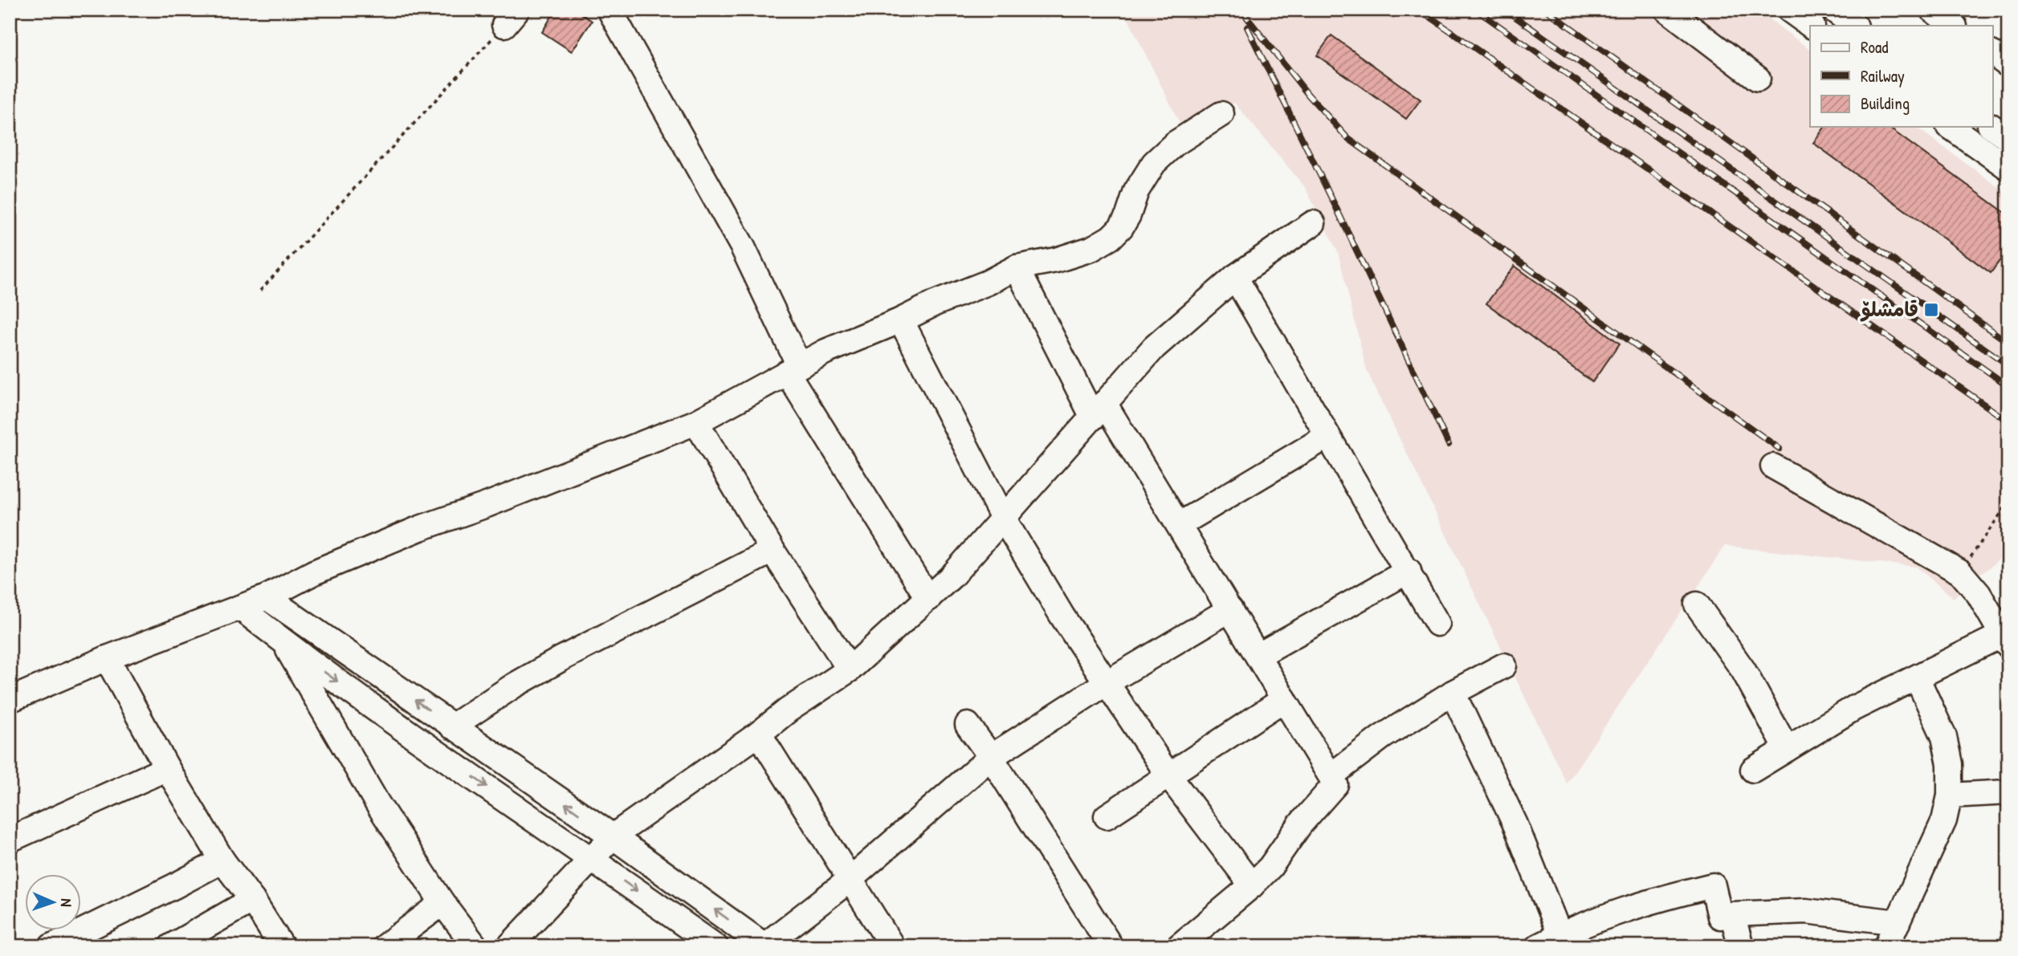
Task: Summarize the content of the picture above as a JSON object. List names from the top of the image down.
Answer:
{
  "places": {
    "transit": ["قامشلۆ"]
  },
  "legend": ["Road", "Railway", "Building"],
  "north": "right"
}
